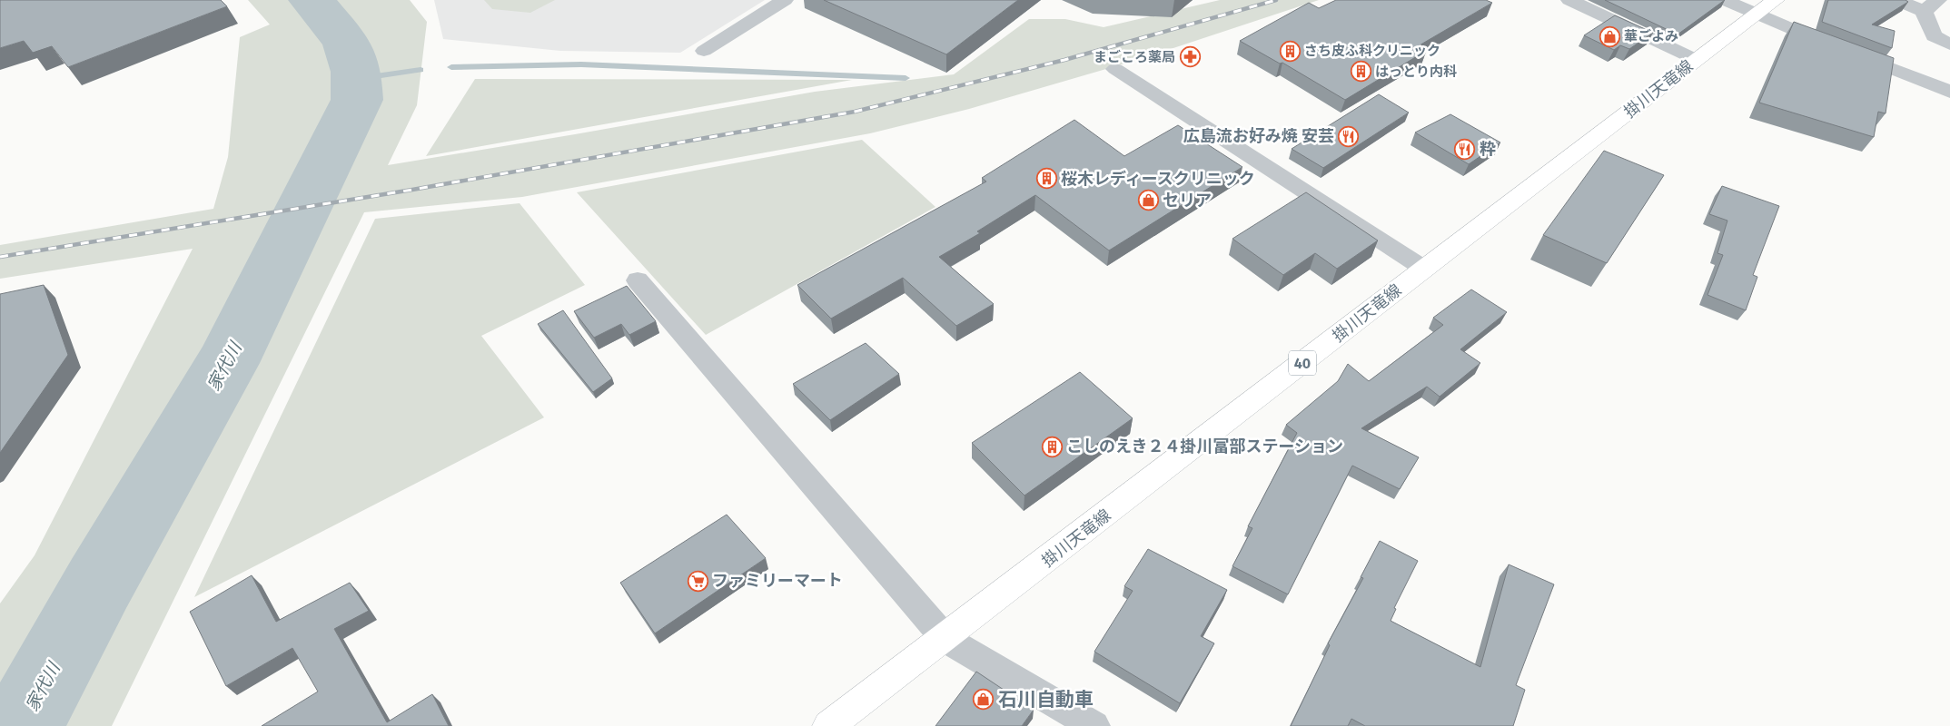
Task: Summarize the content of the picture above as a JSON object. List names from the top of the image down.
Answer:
{
  "streets": {
    "main road": ["掛川天竜線", "40"]
  },
  "water": ["家代川"],
  "places": {
    "shop": ["華ごよみ", "セリア", "石川自動車"],
    "building": [
      "さち皮ふ科クリニック",
      "はっとり内科",
      "桜木レディースクリニック",
      "こしのえき２４掛川富部ステーション"
    ],
    "pharmacy": ["まごころ薬局"],
    "restaurant": ["広島流お好み焼 安芸", "粋"],
    "supermarket": ["ファミリーマート"]
  }
}
